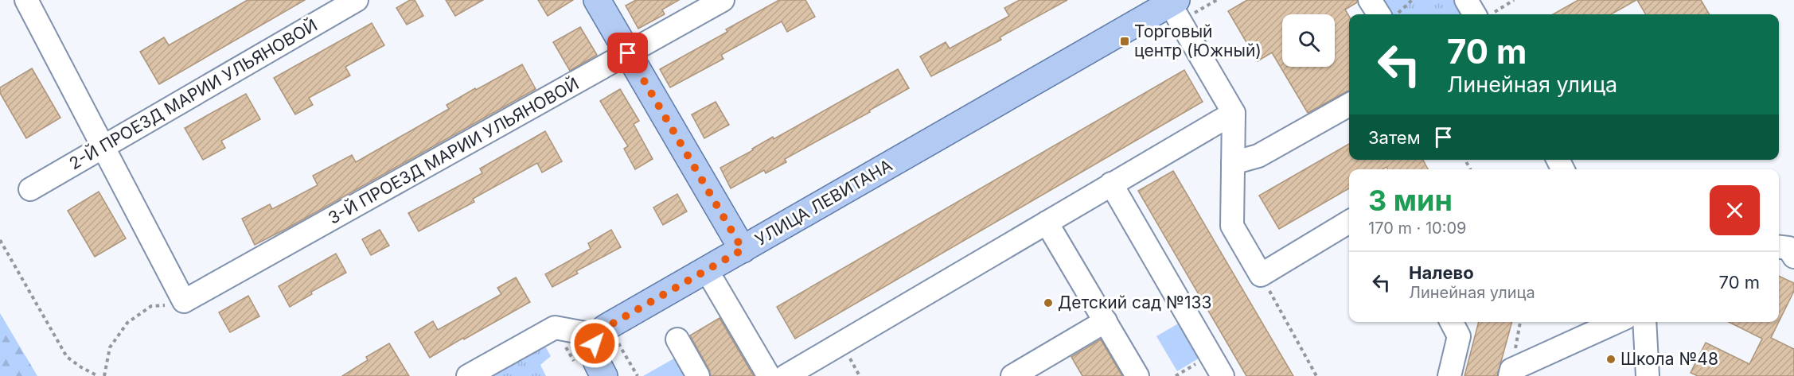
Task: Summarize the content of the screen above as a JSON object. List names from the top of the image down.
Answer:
{
  "streets": {
    "main road": ["УЛИЦА ЛЕВИТАНА"],
    "street": ["2-Й ПРОЕЗД МАРИИ УЛЬЯНОВОЙ", "3-Й ПРОЕЗД МАРИИ УЛЬЯНОВОЙ"]
  },
  "places": {
    "transit": ["Торговый центр (Южный)"],
    "other": ["Детский сад №133", "Школа №48"]
  },
  "page": {
    "turn": ["70 m", "Линейная улица"],
    "then": "Затем",
    "heading": ["3 мин", "170 m · 10:09"],
    "list": [
      {
        "name": "Налево",
        "note": "Линейная улица",
        "value": "70 m"
      }
    ]
  }
}
